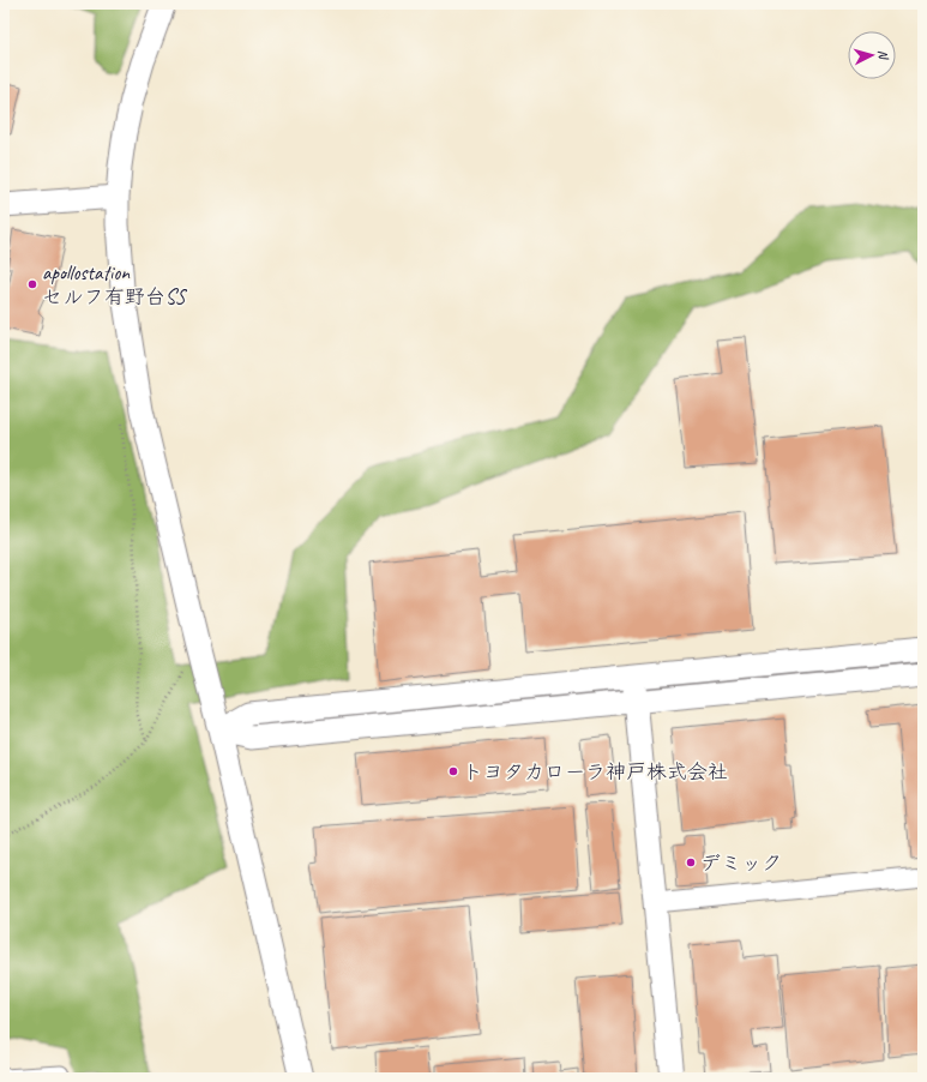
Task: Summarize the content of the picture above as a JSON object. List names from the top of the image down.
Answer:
{
  "places": ["apollostation セルフ有野台SS", "トヨタカローラ神戸株式会社", "デミック"],
  "north": "right"
}
